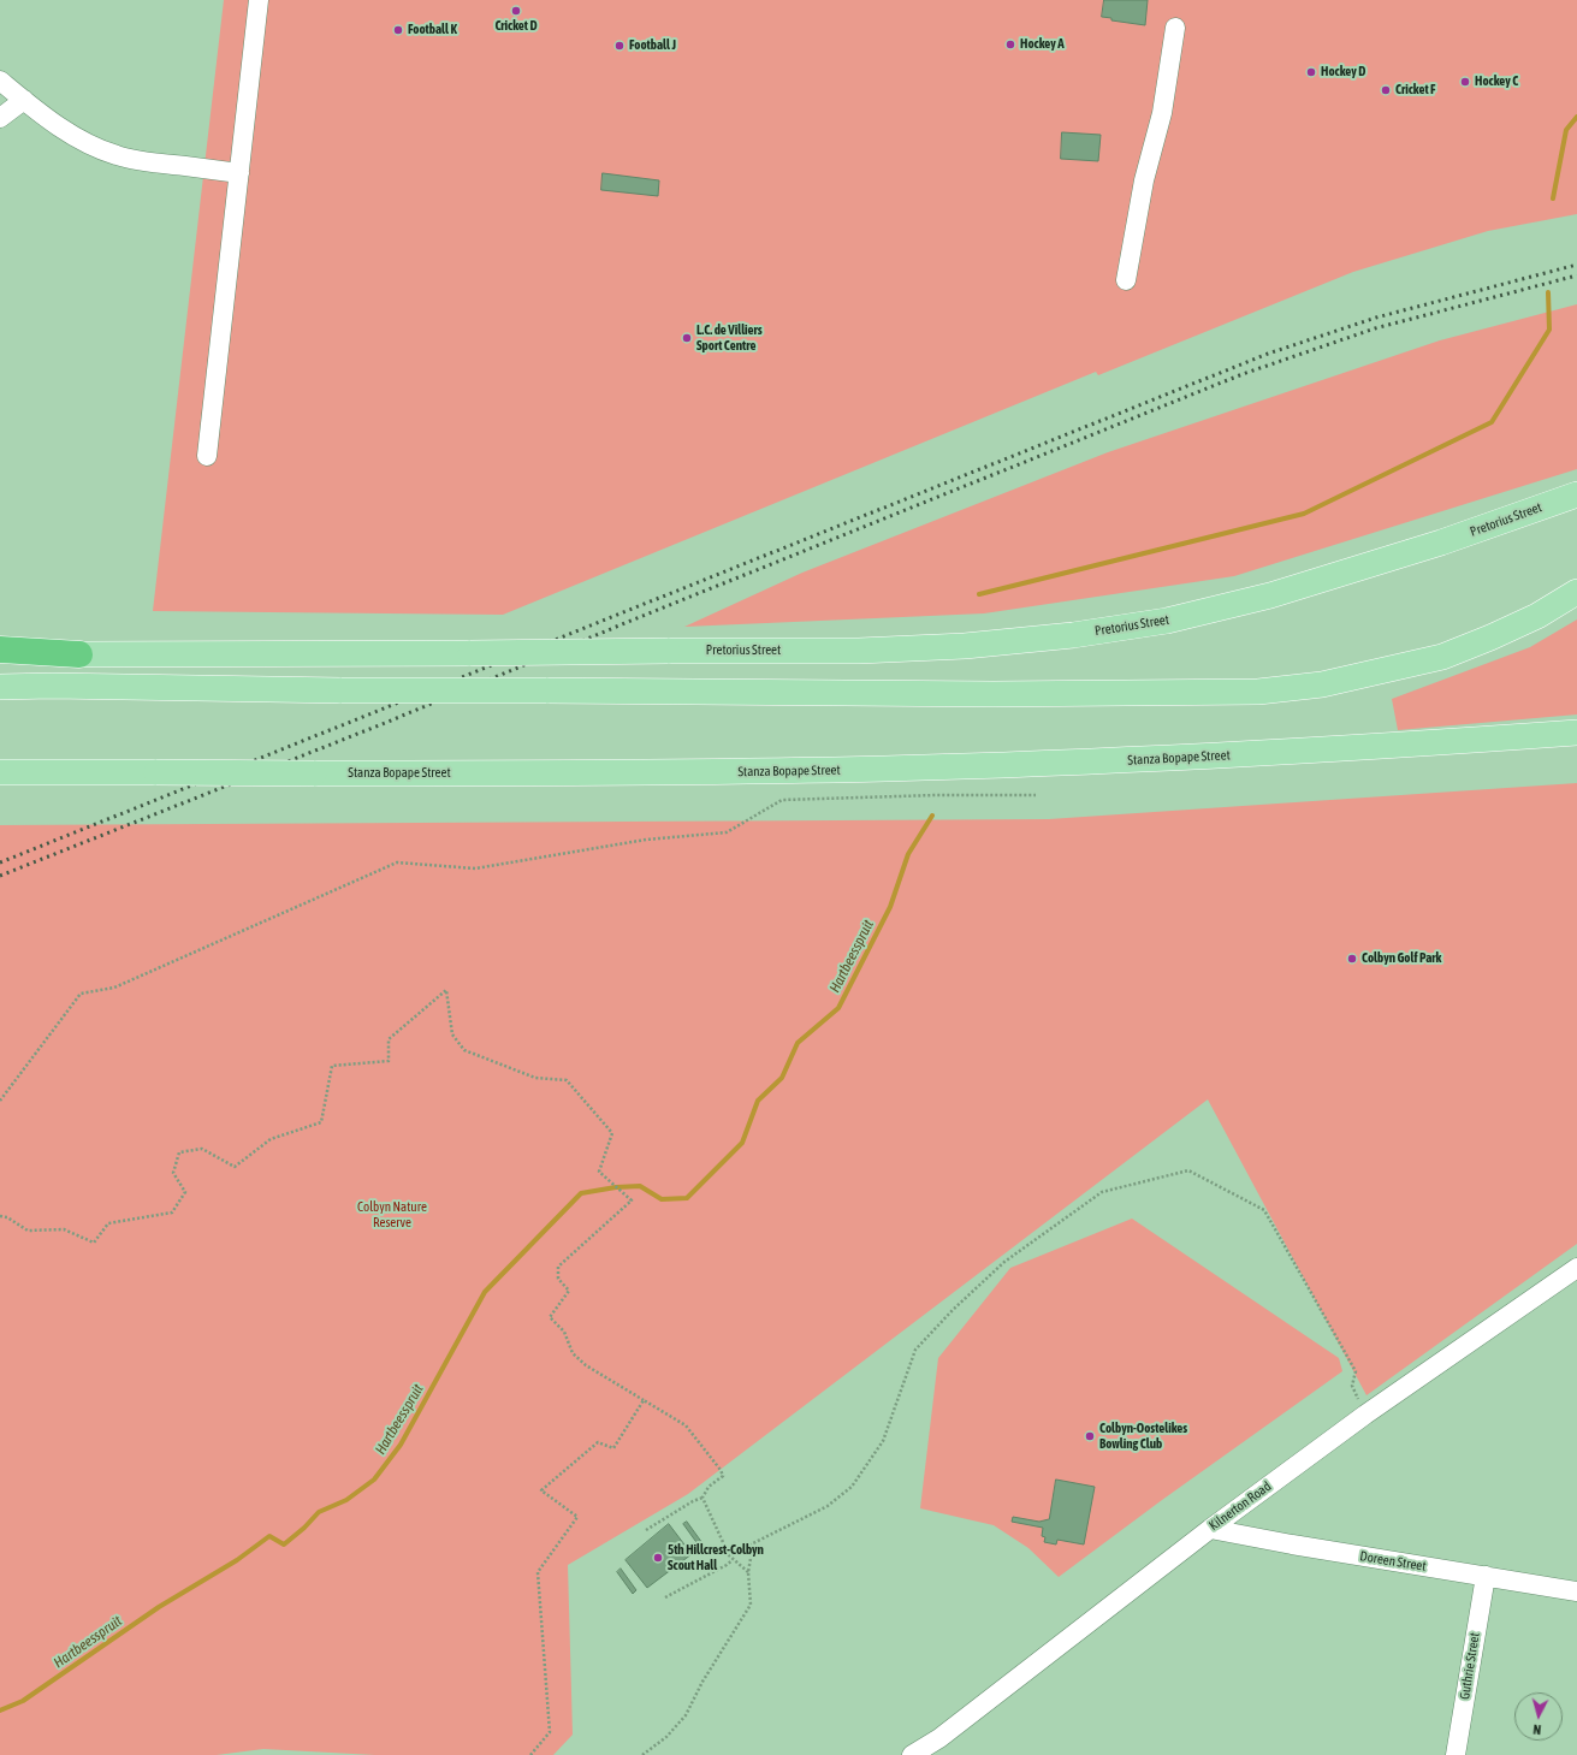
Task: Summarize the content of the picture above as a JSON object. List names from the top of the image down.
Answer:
{
  "streets": {
    "main road": ["Pretorius Street", "Stanza Bopape Street"],
    "street": ["Kilnerton Road", "Doreen Street", "Guthrie Street"]
  },
  "crossings": [
    ["Kilnerton Road", "Doreen Street"],
    ["Doreen Street", "Guthrie Street"]
  ],
  "water": ["Hartbeesspruit"],
  "parks": ["Colbyn Nature Reserve"],
  "places": [
    "Cricket D",
    "Football K",
    "Hockey A",
    "Football J",
    "Hockey D",
    "Hockey C",
    "Cricket F",
    "L.C. de Villiers Sport Centre",
    "Colbyn Golf Park",
    "Colbyn-Oostelikes Bowling Club",
    "5th Hillcrest-Colbyn Scout Hall"
  ],
  "north": "bottom"
}
